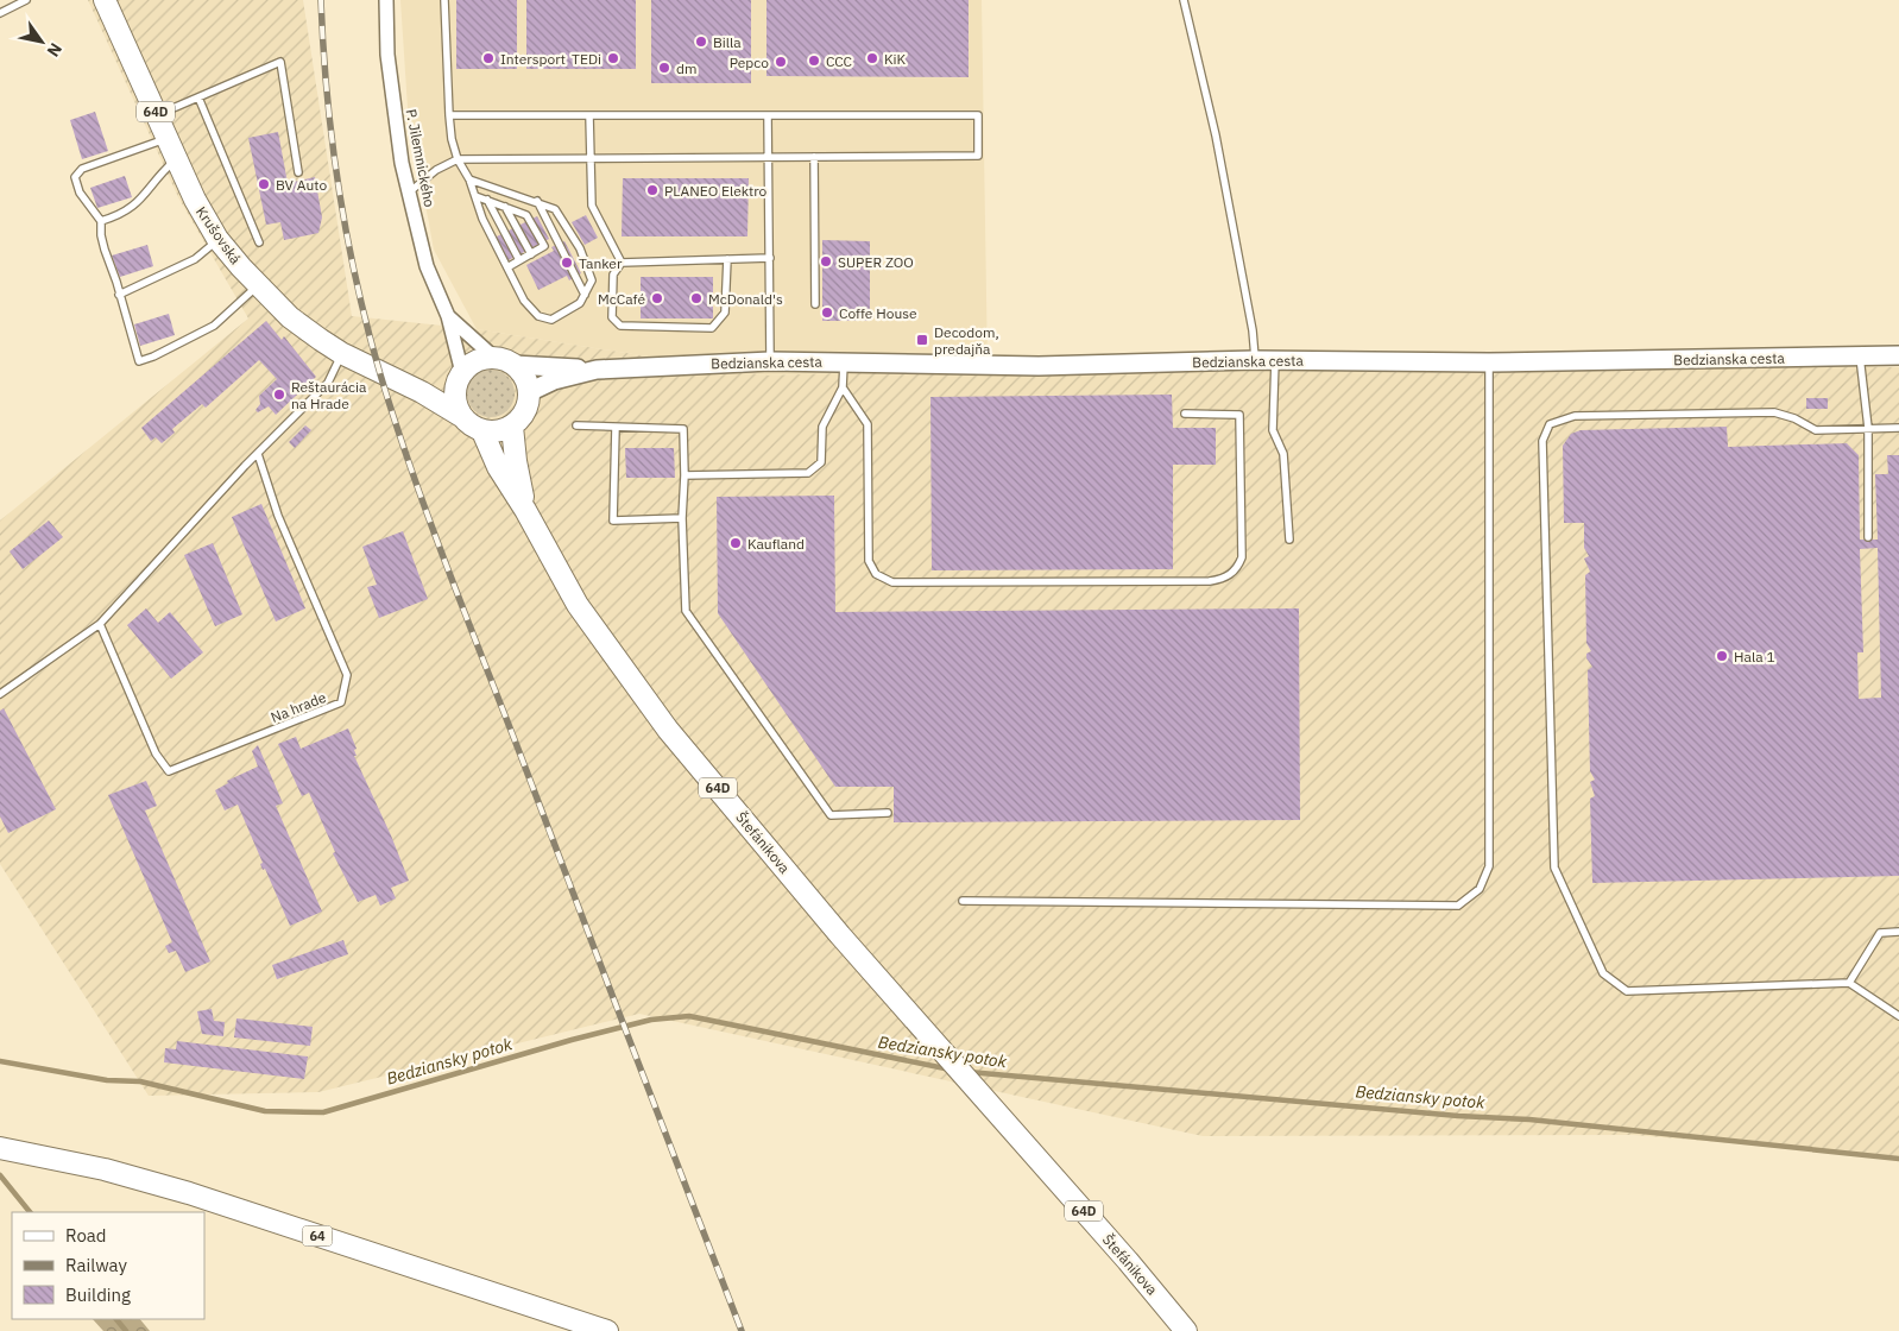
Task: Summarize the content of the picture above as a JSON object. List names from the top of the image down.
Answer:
{
  "streets": {
    "main road": [
      "64D",
      "Krušovská",
      "Štefánikova",
      "64"
    ],
    "street": ["P. Jilemnického", "Bedzianska cesta"],
    "lane": ["Na hrade"]
  },
  "crossings": [
    ["64D", "P. Jilemnického"],
    ["64D", "Krušovská"],
    ["64D", "Bedzianska cesta"],
    ["64D", "Štefánikova"],
    ["P. Jilemnického", "Krušovská"],
    ["P. Jilemnického", "Bedzianska cesta"],
    ["Krušovská", "Bedzianska cesta"]
  ],
  "water": ["Bedziansky potok"],
  "places": {
    "other": [
      "Billa",
      "Intersport",
      "TEDi",
      "KiK",
      "CCC",
      "Pepco",
      "dm",
      "BV Auto",
      "PLANEO Elektro",
      "SUPER ZOO",
      "Tanker",
      "McCafé",
      "McDonald's",
      "Coffe House",
      "Reštaurácia na Hrade",
      "Kaufland",
      "Hala 1"
    ],
    "transit": ["Decodom, predajňa"]
  },
  "legend": ["Road", "Railway", "Building"],
  "north": "bottom right"
}
